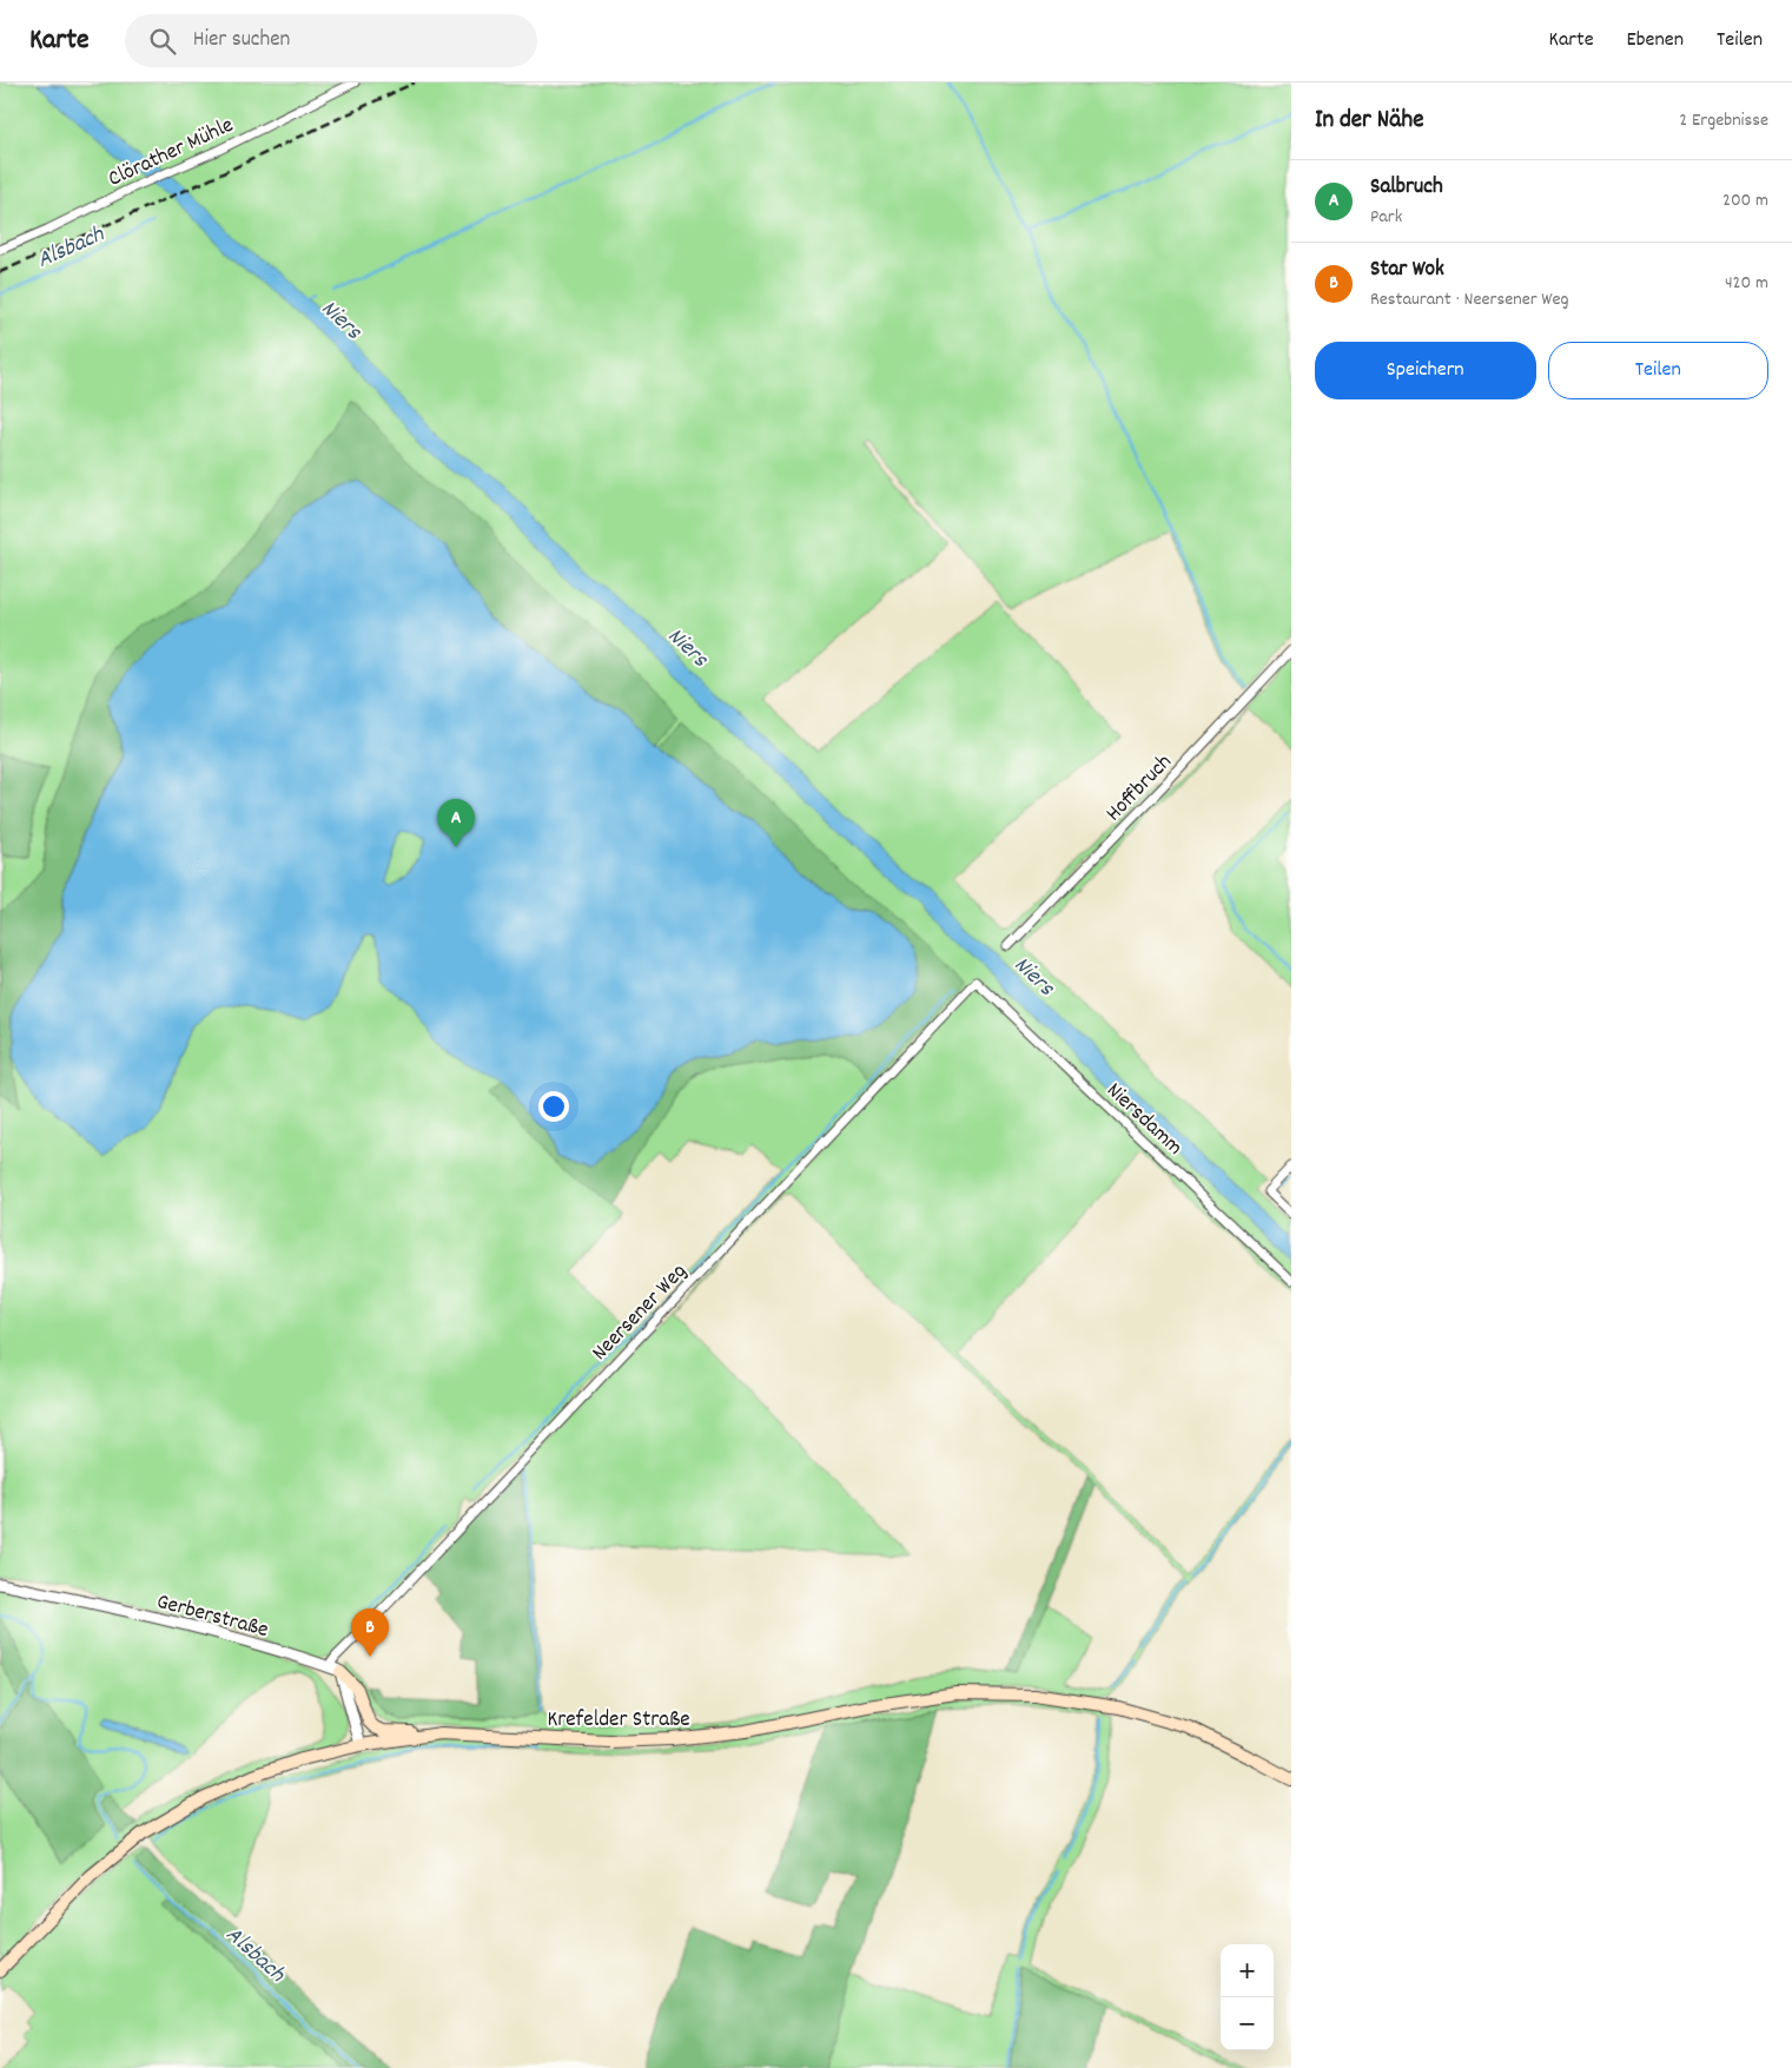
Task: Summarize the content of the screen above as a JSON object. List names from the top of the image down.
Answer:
{
  "streets": {
    "main road": ["Krefelder Straße"],
    "street": [
      "Clörather Mühle",
      "Hoffbruch",
      "Niersdamm",
      "Neersener Weg",
      "Gerberstraße"
    ]
  },
  "crossings": [
    ["Niersdamm", "Neersener Weg"],
    ["Neersener Weg", "Gerberstraße"]
  ],
  "water": ["Alsbach", "Niers"],
  "page": {
    "header": "Karte",
    "search": "Hier suchen",
    "nav": ["Karte", "Ebenen", "Teilen"],
    "heading": ["In der Nähe", "2 Ergebnisse"],
    "list": [
      {
        "mark": "A",
        "name": "Salbruch",
        "note": "Park",
        "value": "200 m"
      },
      {
        "mark": "B",
        "name": "Star Wok",
        "note": "Restaurant · Neersener Weg",
        "value": "420 m"
      }
    ],
    "buttons": ["Speichern", "Teilen"],
    "pins": ["A", "B"],
    "map_buttons": ["+", "−"]
  }
}
